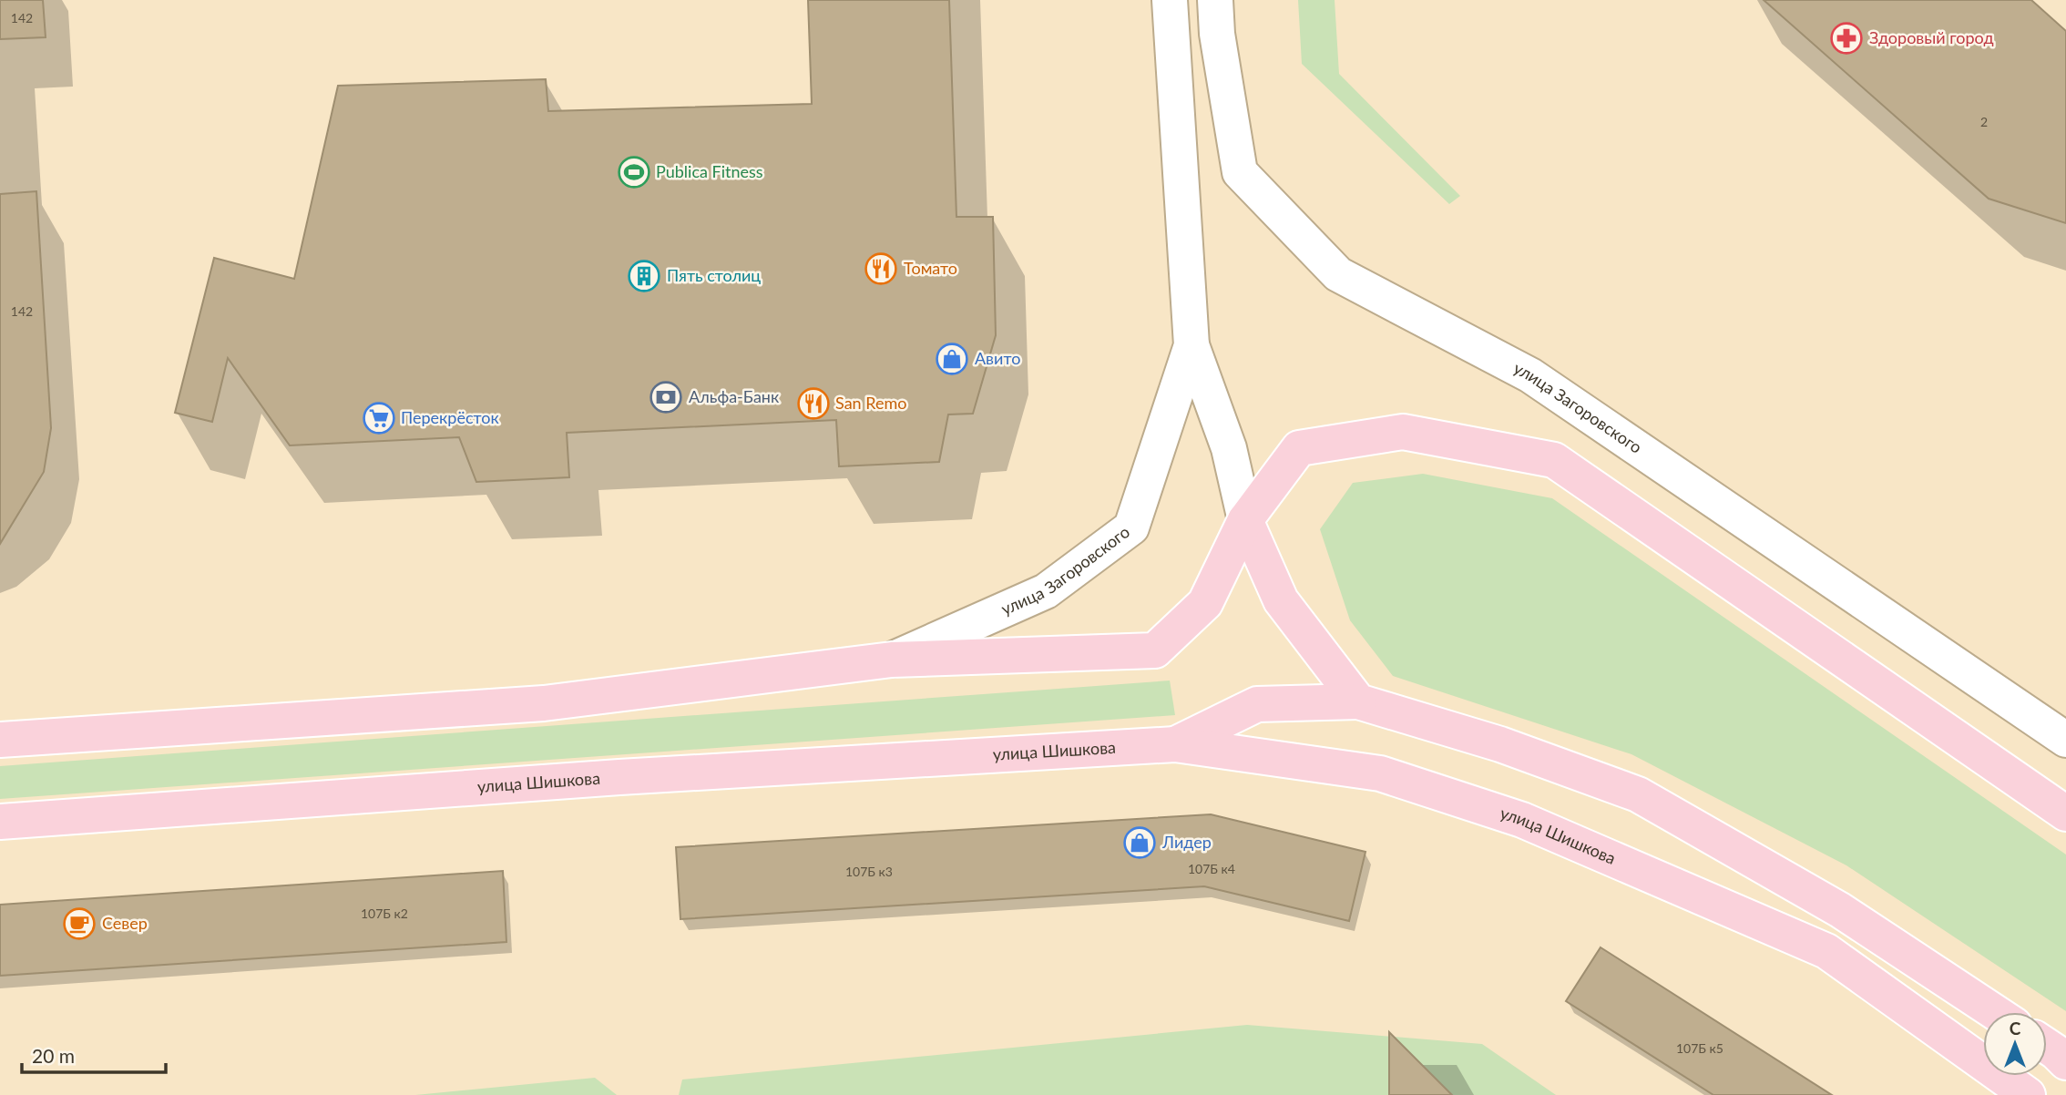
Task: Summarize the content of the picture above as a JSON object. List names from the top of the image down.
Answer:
{
  "streets": {
    "main road": ["улица Шишкова"],
    "street": ["улица Загоровского"]
  },
  "places": {
    "pharmacy": ["Здоровый город"],
    "sports": ["Publica Fitness"],
    "restaurant": ["Томато", "San Remo"],
    "building": ["Пять столиц"],
    "shop": ["Авито", "Лидер"],
    "bank": ["Альфа-Банк"],
    "supermarket": ["Перекрёсток"],
    "cafe": ["Север"]
  },
  "house_numbers": [
    "142",
    "2",
    "142",
    "107Б к4",
    "107Б к3",
    "107Б к2",
    "107Б к5"
  ],
  "scale_bar": "20 m",
  "north": "top"
}
